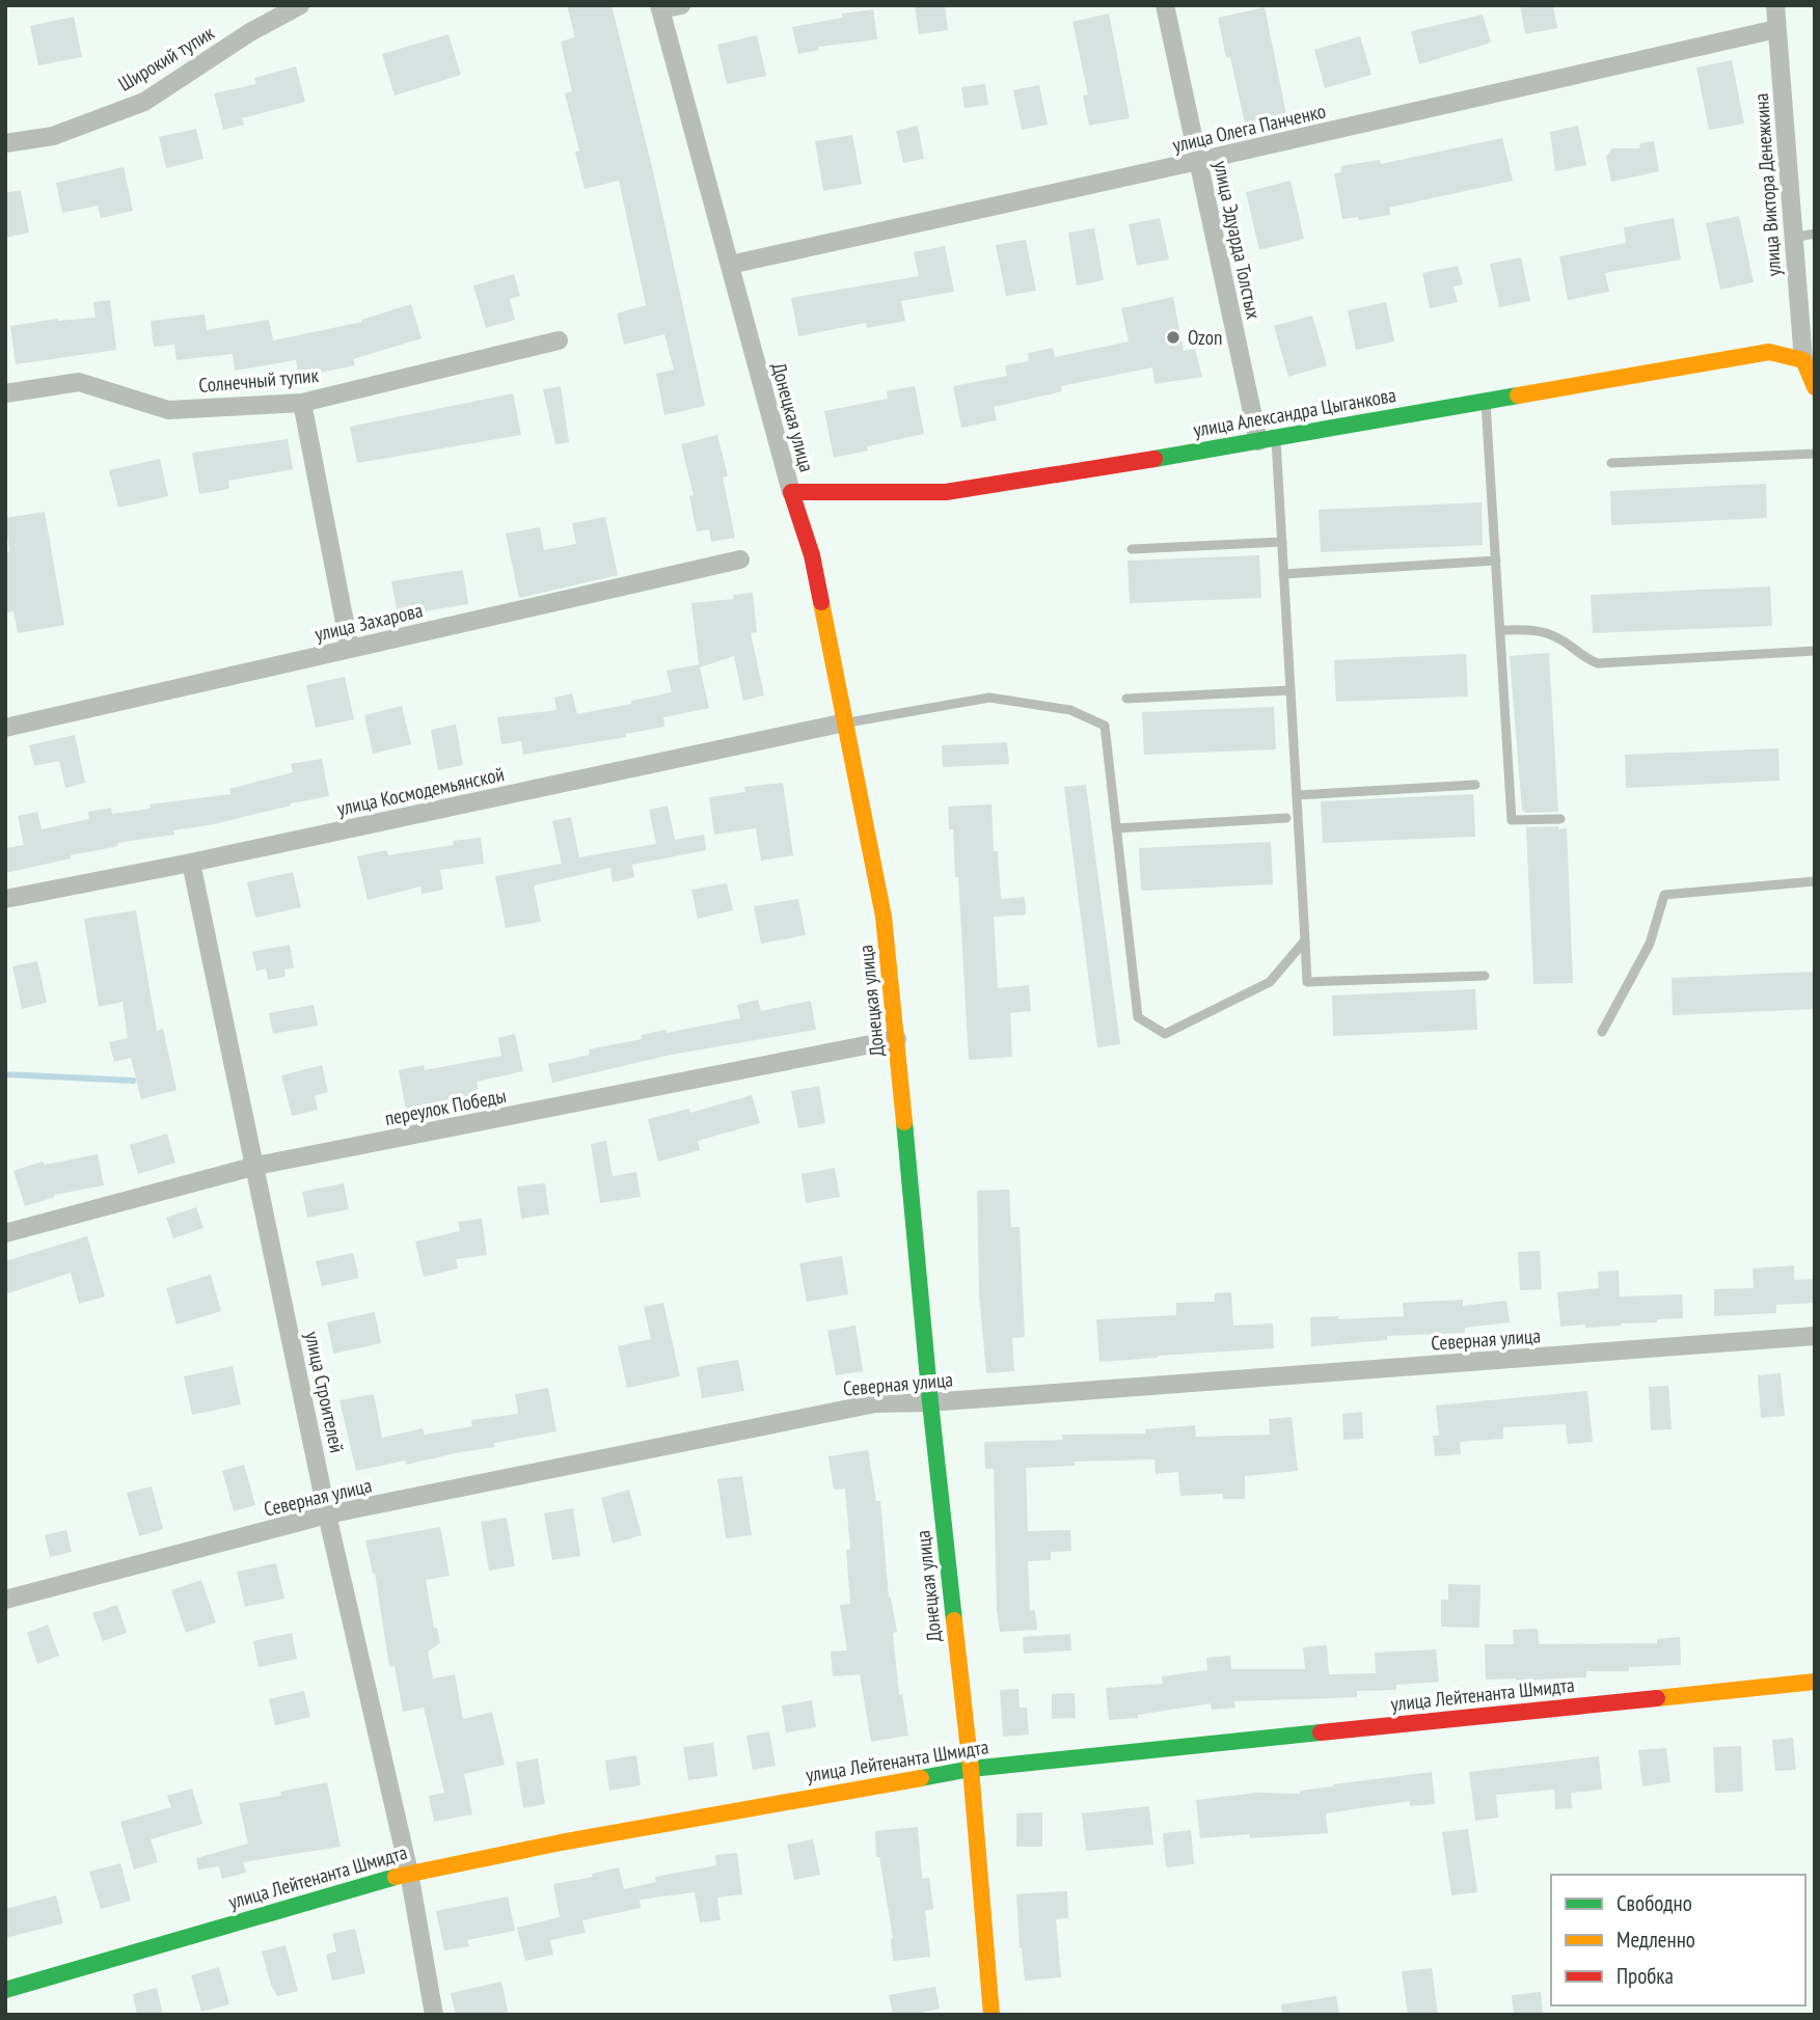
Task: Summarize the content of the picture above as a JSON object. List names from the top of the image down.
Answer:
{
  "streets": {
    "street": [
      "Широкий тупик",
      "улица Олега Панченко",
      "улица Виктора Денежкина",
      "улица Эдуарда Толстых",
      "Солнечный тупик",
      "улица Александра Цыганкова",
      "Донецкая улица",
      "улица Захарова",
      "улица Космодемьянской",
      "переулок Победы",
      "Северная улица",
      "улица Строителей",
      "улица Лейтенанта Шмидта"
    ]
  },
  "crossings": [
    ["улица Олега Панченко", "улица Виктора Денежкина"],
    ["улица Олега Панченко", "улица Эдуарда Толстых"],
    ["улица Олега Панченко", "Донецкая улица"],
    ["улица Виктора Денежкина", "улица Александра Цыганкова"],
    ["улица Эдуарда Толстых", "улица Александра Цыганкова"],
    ["улица Александра Цыганкова", "Донецкая улица"],
    ["Донецкая улица", "улица Космодемьянской"],
    ["Донецкая улица", "переулок Победы"],
    ["Донецкая улица", "Северная улица"],
    ["Донецкая улица", "улица Лейтенанта Шмидта"],
    ["улица Космодемьянской", "улица Строителей"],
    ["переулок Победы", "улица Строителей"],
    ["Северная улица", "улица Строителей"],
    ["улица Строителей", "улица Лейтенанта Шмидта"]
  ],
  "places": ["Ozon"],
  "legend": ["Свободно", "Медленно", "Пробка"]
}
